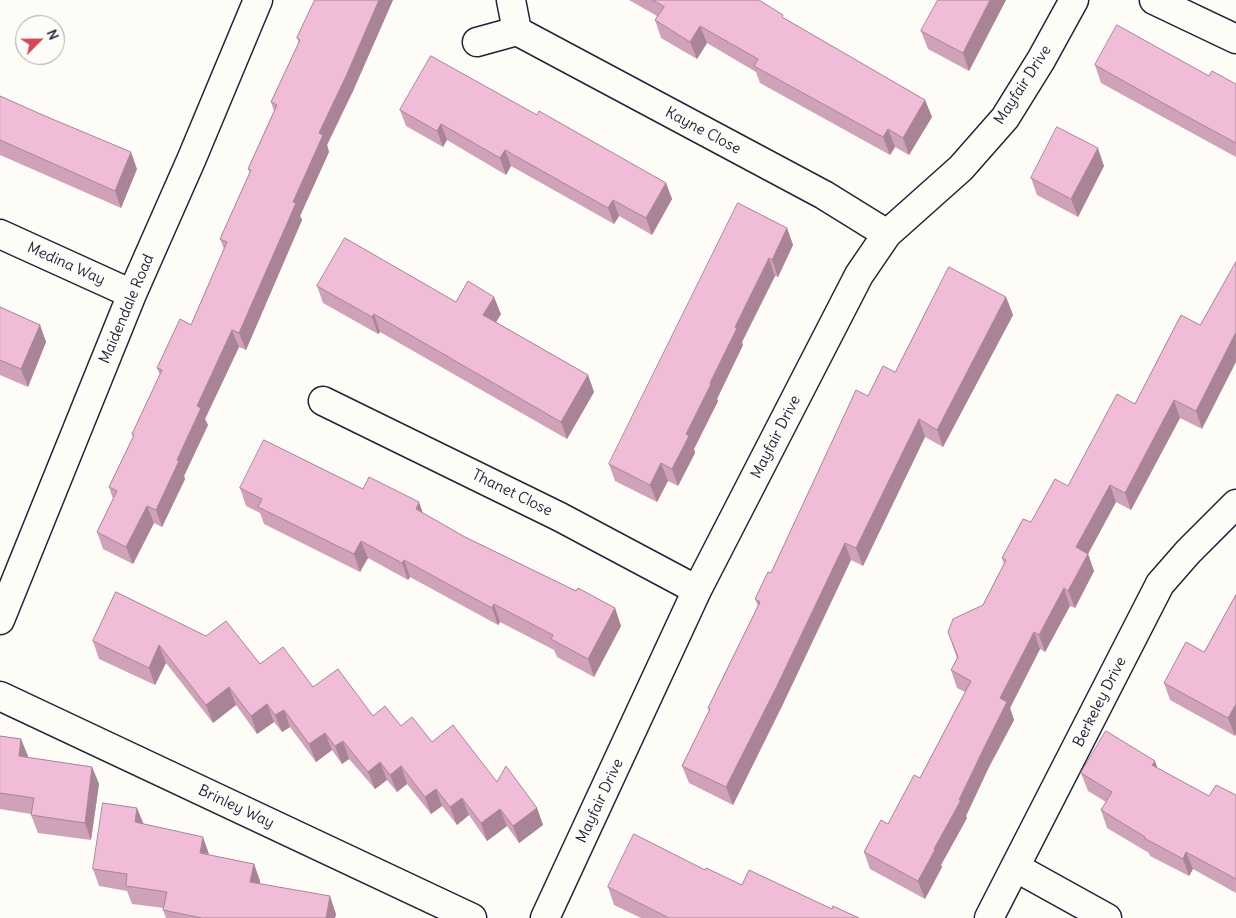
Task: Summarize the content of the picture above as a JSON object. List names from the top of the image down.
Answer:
{
  "streets": {
    "street": [
      "Mayfair Drive",
      "Kayne Close",
      "Medina Way",
      "Maidendale Road",
      "Thanet Close",
      "Berkeley Drive",
      "Brinley Way"
    ]
  },
  "crossings": [
    ["Mayfair Drive", "Kayne Close"],
    ["Mayfair Drive", "Thanet Close"],
    ["Medina Way", "Maidendale Road"]
  ],
  "north": "top right"
}
